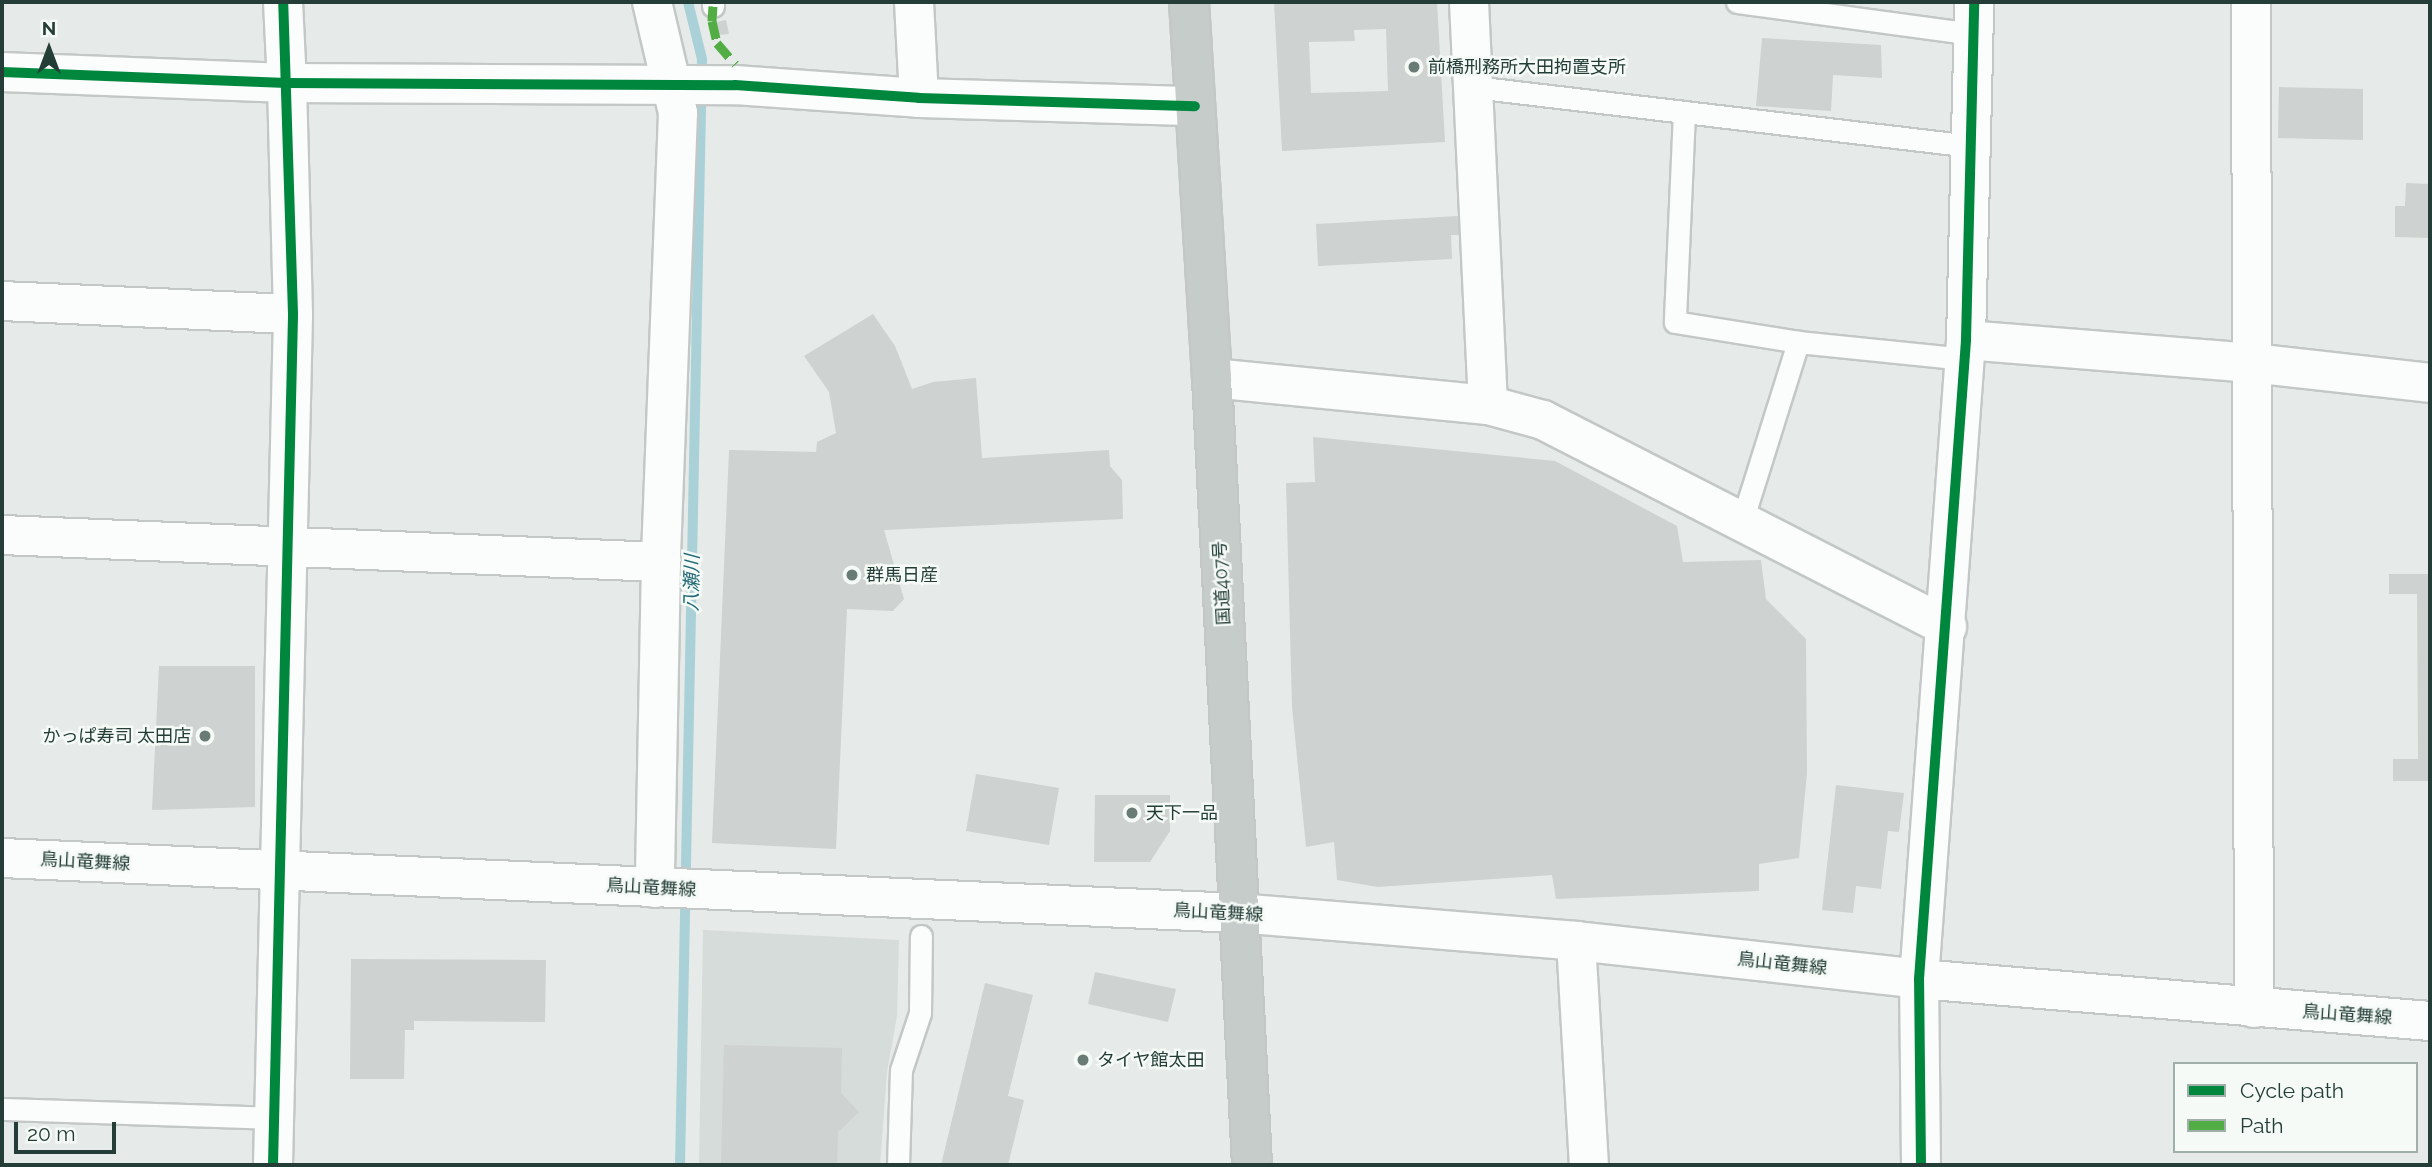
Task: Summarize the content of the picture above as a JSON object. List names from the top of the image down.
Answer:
{
  "streets": {
    "highway": ["国道407号"],
    "street": ["鳥山竜舞線"]
  },
  "crossings": [
    ["国道407号", "鳥山竜舞線"]
  ],
  "water": ["八瀬川"],
  "places": [
    "前橋刑務所大田拘置支所",
    "群馬日産",
    "かっぱ寿司 太田店",
    "天下一品",
    "タイヤ館太田"
  ],
  "legend": ["Cycle path", "Path"],
  "scale_bar": "20 m",
  "north": "top"
}
